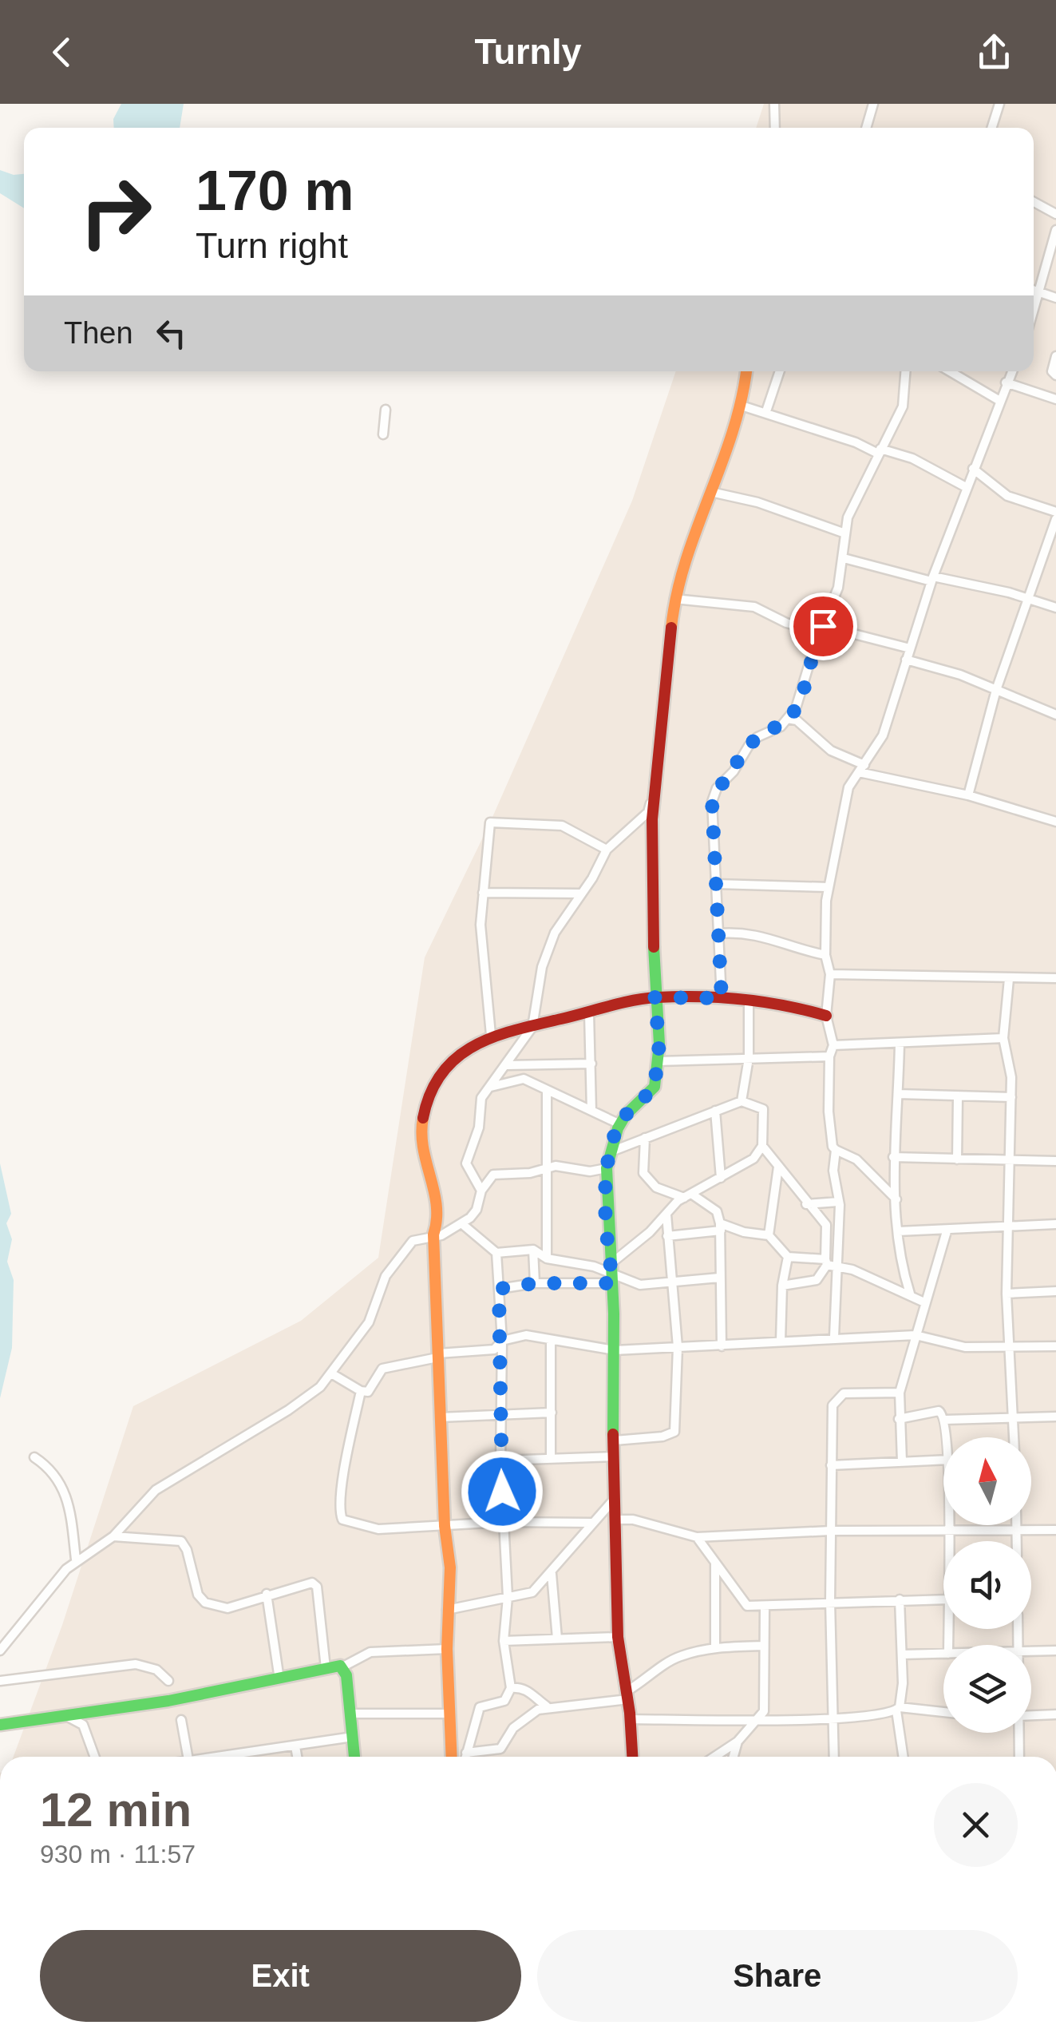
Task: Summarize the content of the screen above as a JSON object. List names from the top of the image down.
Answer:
{
  "north": "top",
  "page": {
    "header": "Turnly",
    "turn": ["170 m", "Turn right"],
    "then": "Then",
    "heading": ["12 min", "930 m · 11:57"],
    "buttons": ["Exit", "Share"]
  }
}
